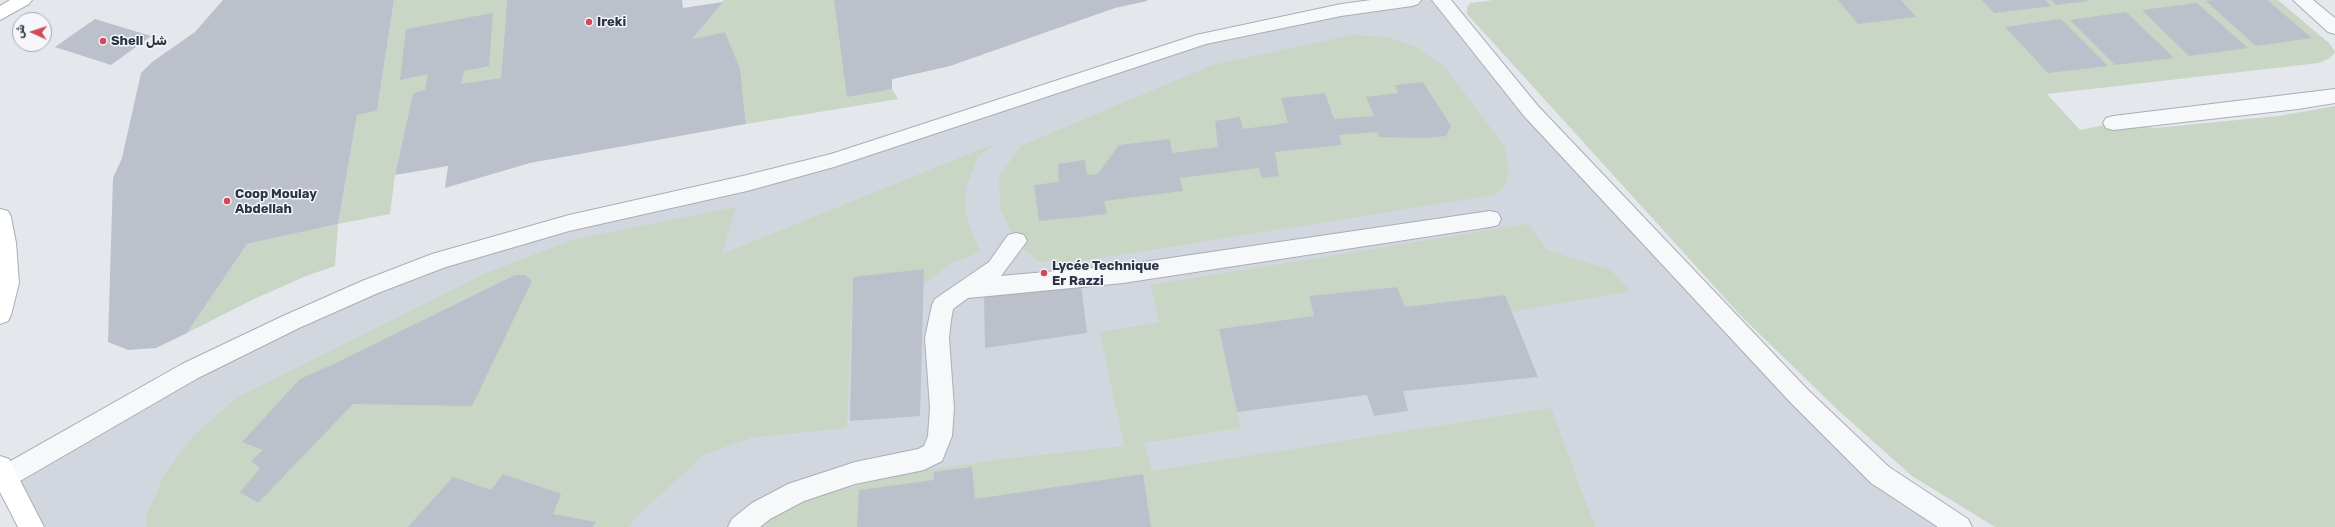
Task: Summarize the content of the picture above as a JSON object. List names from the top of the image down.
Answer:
{
  "places": [
    "Ireki",
    "Shell شل",
    "Coop Moulay Abdellah",
    "Lycée Technique Er Razzi"
  ],
  "north": "left"
}
